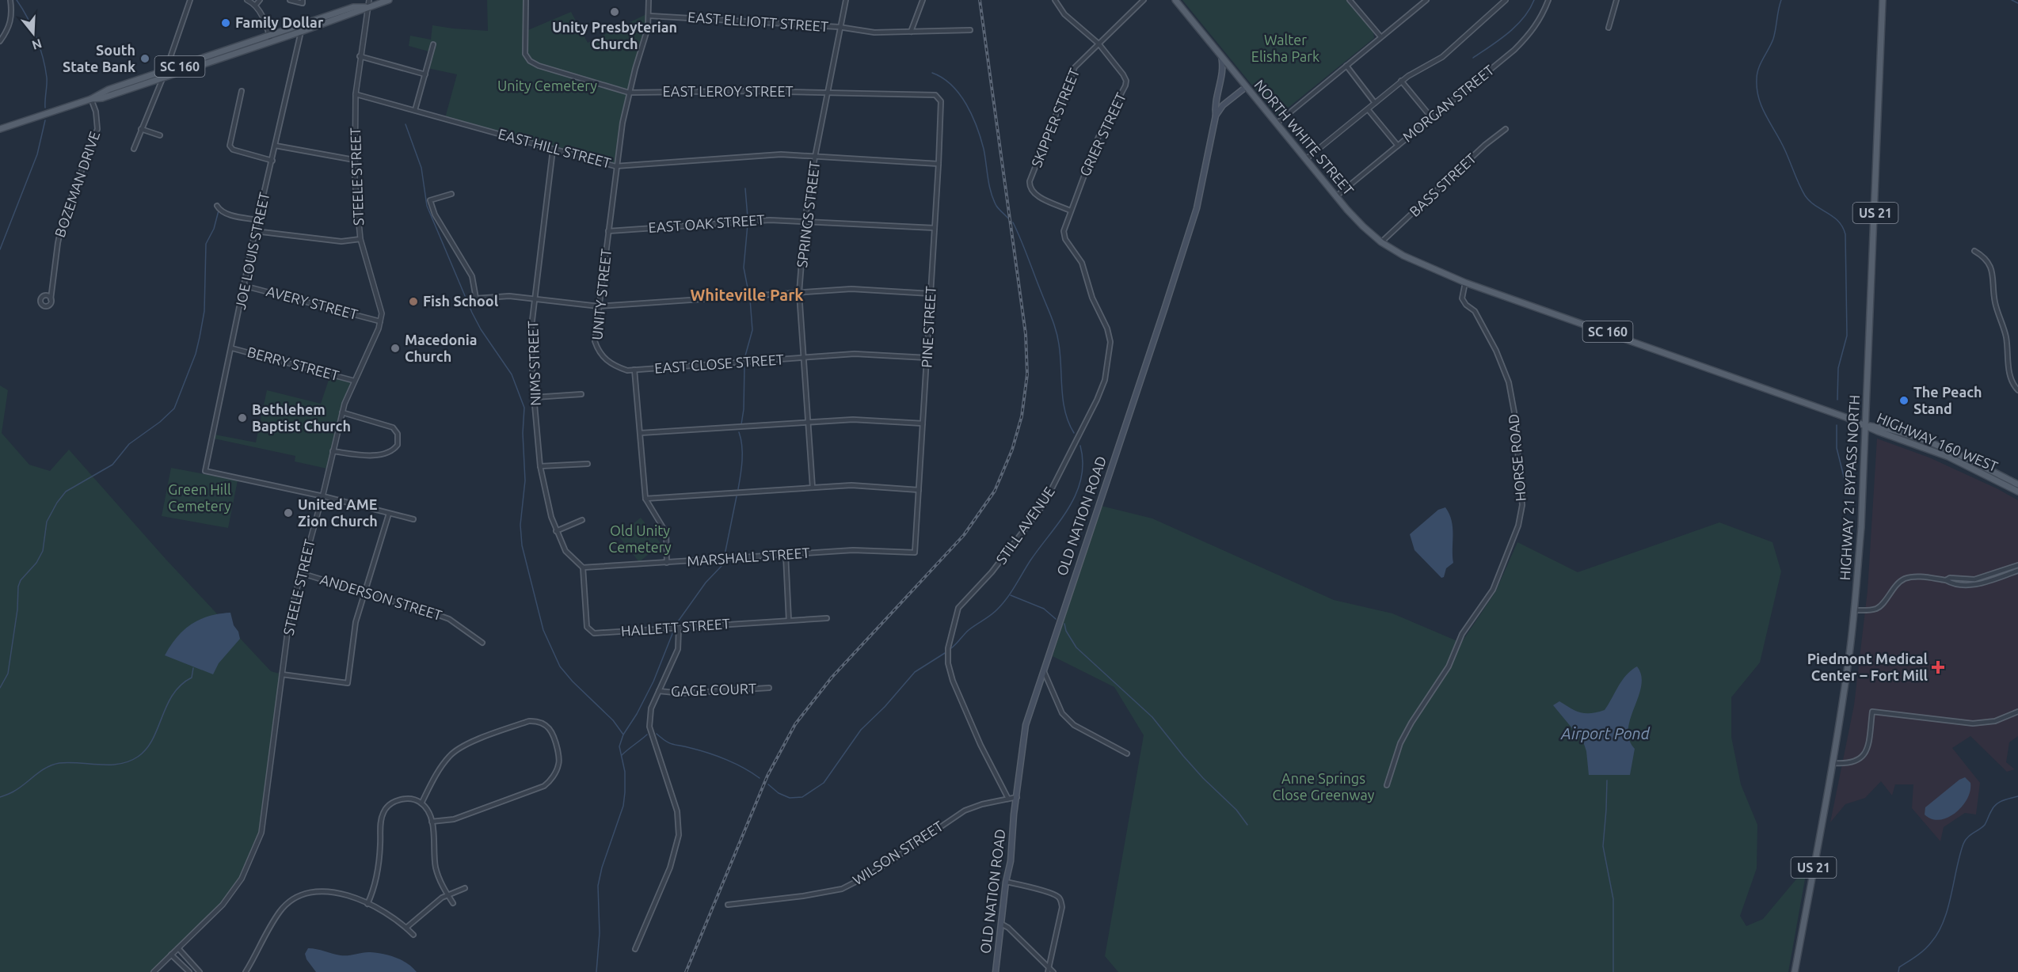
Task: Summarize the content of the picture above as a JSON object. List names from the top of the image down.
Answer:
{
  "streets": {
    "main road": [
      "SC 160",
      "NORTH WHITE STREET",
      "US 21",
      "HIGHWAY 160 WEST",
      "HIGHWAY 21 BYPASS NORTH",
      "OLD NATION ROAD"
    ],
    "street": [
      "EAST ELLIOTT STREET",
      "EAST LEROY STREET",
      "MORGAN STREET",
      "SKIPPER STREET",
      "GRIER STREET",
      "EAST HILL STREET",
      "STEELE STREET",
      "BOZEMAN DRIVE",
      "BASS STREET",
      "SPRINGS STREET",
      "EAST OAK STREET",
      "JOE LOUIS STREET",
      "UNITY STREET",
      "AVERY STREET",
      "PINE STREET",
      "NIMS STREET",
      "BERRY STREET",
      "EAST CLOSE STREET",
      "HORSE ROAD",
      "STILL AVENUE",
      "MARSHALL STREET",
      "ANDERSON STREET",
      "HALLETT STREET",
      "GAGE COURT",
      "WILSON STREET"
    ]
  },
  "crossings": [
    ["EAST ELLIOTT STREET", "SPRINGS STREET"],
    ["EAST ELLIOTT STREET", "UNITY STREET"],
    ["SC 160", "NORTH WHITE STREET"],
    ["SC 160", "STEELE STREET"],
    ["SC 160", "BOZEMAN DRIVE"],
    ["SC 160", "JOE LOUIS STREET"],
    ["SC 160", "HIGHWAY 160 WEST"],
    ["SC 160", "HORSE ROAD"],
    ["SC 160", "HIGHWAY 21 BYPASS NORTH"],
    ["EAST LEROY STREET", "SPRINGS STREET"],
    ["EAST LEROY STREET", "UNITY STREET"],
    ["EAST LEROY STREET", "PINE STREET"],
    ["MORGAN STREET", "NORTH WHITE STREET"],
    ["SKIPPER STREET", "GRIER STREET"],
    ["SKIPPER STREET", "STILL AVENUE"],
    ["GRIER STREET", "STILL AVENUE"],
    ["NORTH WHITE STREET", "BASS STREET"],
    ["NORTH WHITE STREET", "OLD NATION ROAD"],
    ["EAST HILL STREET", "STEELE STREET"],
    ["EAST HILL STREET", "SPRINGS STREET"],
    ["EAST HILL STREET", "UNITY STREET"],
    ["EAST HILL STREET", "PINE STREET"],
    ["EAST HILL STREET", "NIMS STREET"],
    ["STEELE STREET", "JOE LOUIS STREET"],
    ["STEELE STREET", "AVERY STREET"],
    ["STEELE STREET", "BERRY STREET"],
    ["STEELE STREET", "ANDERSON STREET"],
    ["SPRINGS STREET", "EAST OAK STREET"],
    ["SPRINGS STREET", "EAST CLOSE STREET"],
    ["EAST OAK STREET", "UNITY STREET"],
    ["EAST OAK STREET", "PINE STREET"],
    ["JOE LOUIS STREET", "AVERY STREET"],
    ["JOE LOUIS STREET", "BERRY STREET"],
    ["UNITY STREET", "EAST CLOSE STREET"],
    ["PINE STREET", "EAST CLOSE STREET"],
    ["PINE STREET", "MARSHALL STREET"],
    ["NIMS STREET", "MARSHALL STREET"],
    ["NIMS STREET", "HALLETT STREET"],
    ["HIGHWAY 160 WEST", "HIGHWAY 21 BYPASS NORTH"],
    ["STILL AVENUE", "WILSON STREET"],
    ["MARSHALL STREET", "HALLETT STREET"]
  ],
  "districts": ["Whiteville Park"],
  "water": ["Airport Pond"],
  "parks": [
    "Walter Elisha Park",
    "Unity Cemetery",
    "Green Hill Cemetery",
    "Old Unity Cemetery",
    "Anne Springs Close Greenway"
  ],
  "places": {
    "other": [
      "Unity Presbyterian Church",
      "Family Dollar",
      "South State Bank",
      "Fish School",
      "Macedonia Church",
      "The Peach Stand",
      "Bethlehem Baptist Church",
      "United AME Zion Church"
    ],
    "health": ["Piedmont Medical Center – Fort Mill"]
  },
  "north": "bottom"
}
